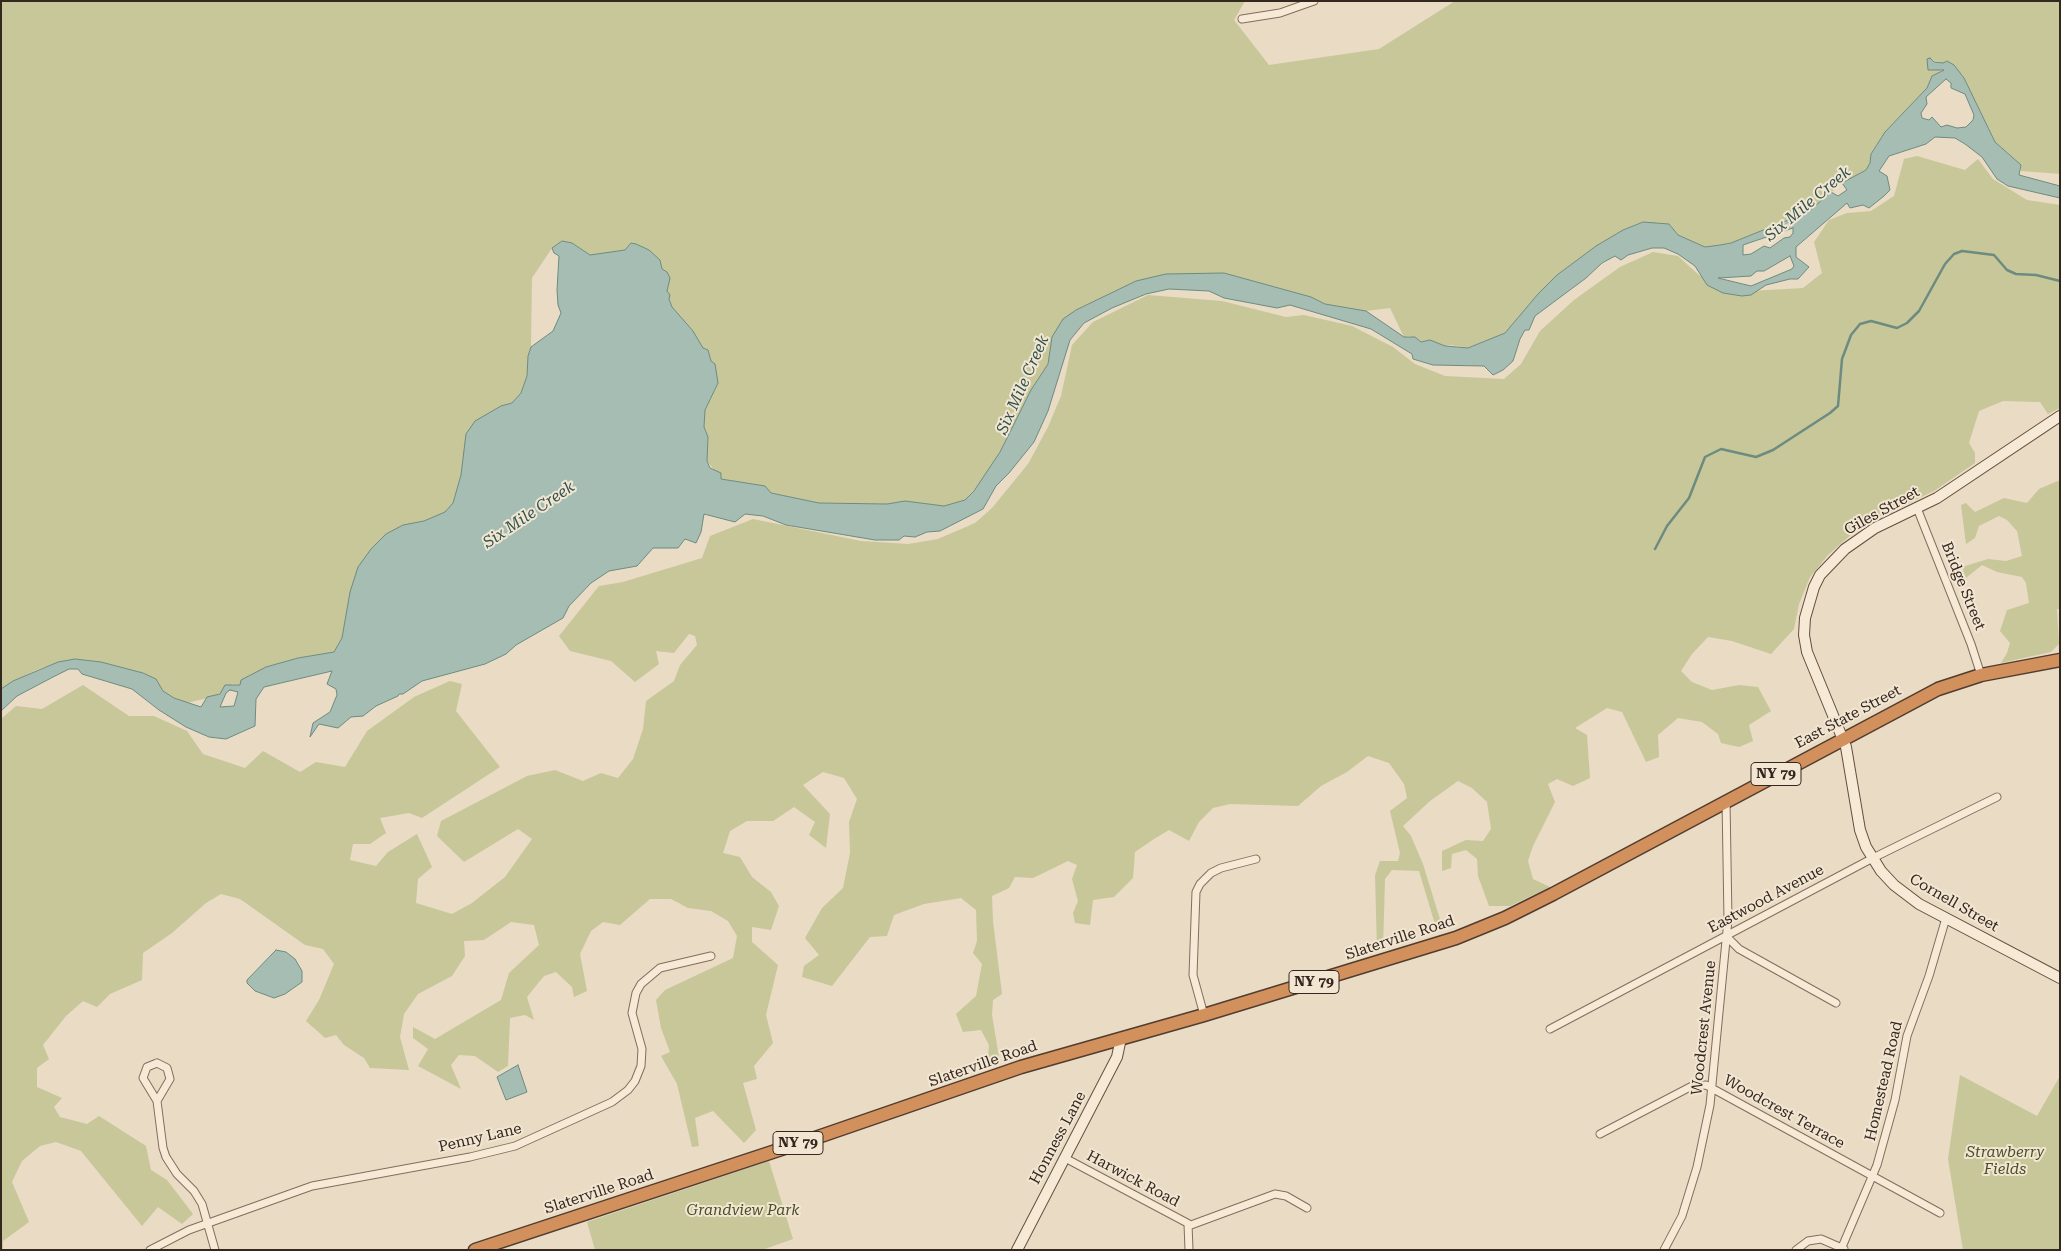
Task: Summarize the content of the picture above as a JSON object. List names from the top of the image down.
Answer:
{
  "streets": {
    "highway": ["East State Street", "NY 79", "Slaterville Road"],
    "street": [
      "Giles Street",
      "Bridge Street",
      "Eastwood Avenue",
      "Cornell Street",
      "Woodcrest Avenue",
      "Homestead Road",
      "Woodcrest Terrace",
      "Penny Lane",
      "Honness Lane",
      "Harwick Road"
    ]
  },
  "crossings": [
    ["Giles Street", "Bridge Street"],
    ["Giles Street", "East State Street"],
    ["Giles Street", "Cornell Street"],
    ["Bridge Street", "East State Street"],
    ["East State Street", "Cornell Street"],
    ["East State Street", "Slaterville Road"],
    ["East State Street", "Woodcrest Avenue"],
    ["Eastwood Avenue", "Cornell Street"],
    ["Eastwood Avenue", "Woodcrest Avenue"],
    ["Cornell Street", "Homestead Road"],
    ["Slaterville Road", "Honness Lane"],
    ["Woodcrest Avenue", "Woodcrest Terrace"],
    ["Homestead Road", "Woodcrest Terrace"],
    ["Honness Lane", "Harwick Road"]
  ],
  "water": ["Six Mile Creek"],
  "parks": ["Strawberry Fields", "Grandview Park"]
}
